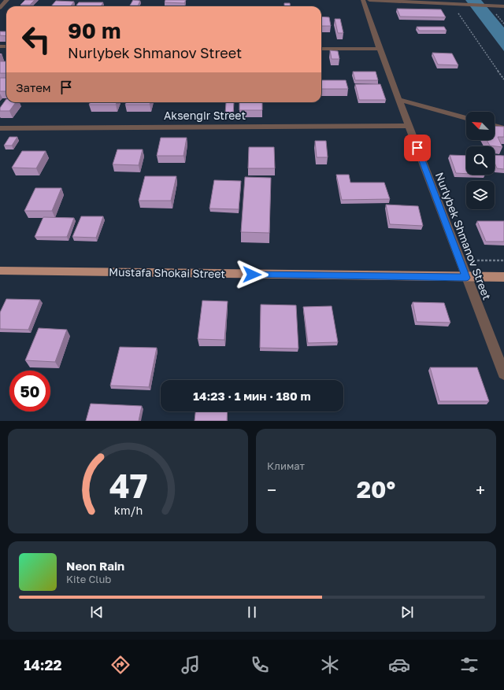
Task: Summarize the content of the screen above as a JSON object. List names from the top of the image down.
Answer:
{
  "streets": {
    "main road": ["Mustafa Shokai Street"],
    "street": ["Aksengir Street", "Nurlybek Shmanov Street"]
  },
  "crossings": [
    ["Aksengir Street", "Nurlybek Shmanov Street"],
    ["Nurlybek Shmanov Street", "Mustafa Shokai Street"]
  ],
  "north": "top left",
  "page": {
    "turn": ["90 m", "Nurlybek Shmanov Street"],
    "then": "Затем",
    "limit": "50",
    "trip": "14:23 · 1 мин · 180 m",
    "tile": "Климат",
    "heat": ["−", "20°", "+"],
    "song": ["Neon Rain", "Kite Club"],
    "tabs": "14:22",
    "gauge": ["47", "km/h"]
  }
}
